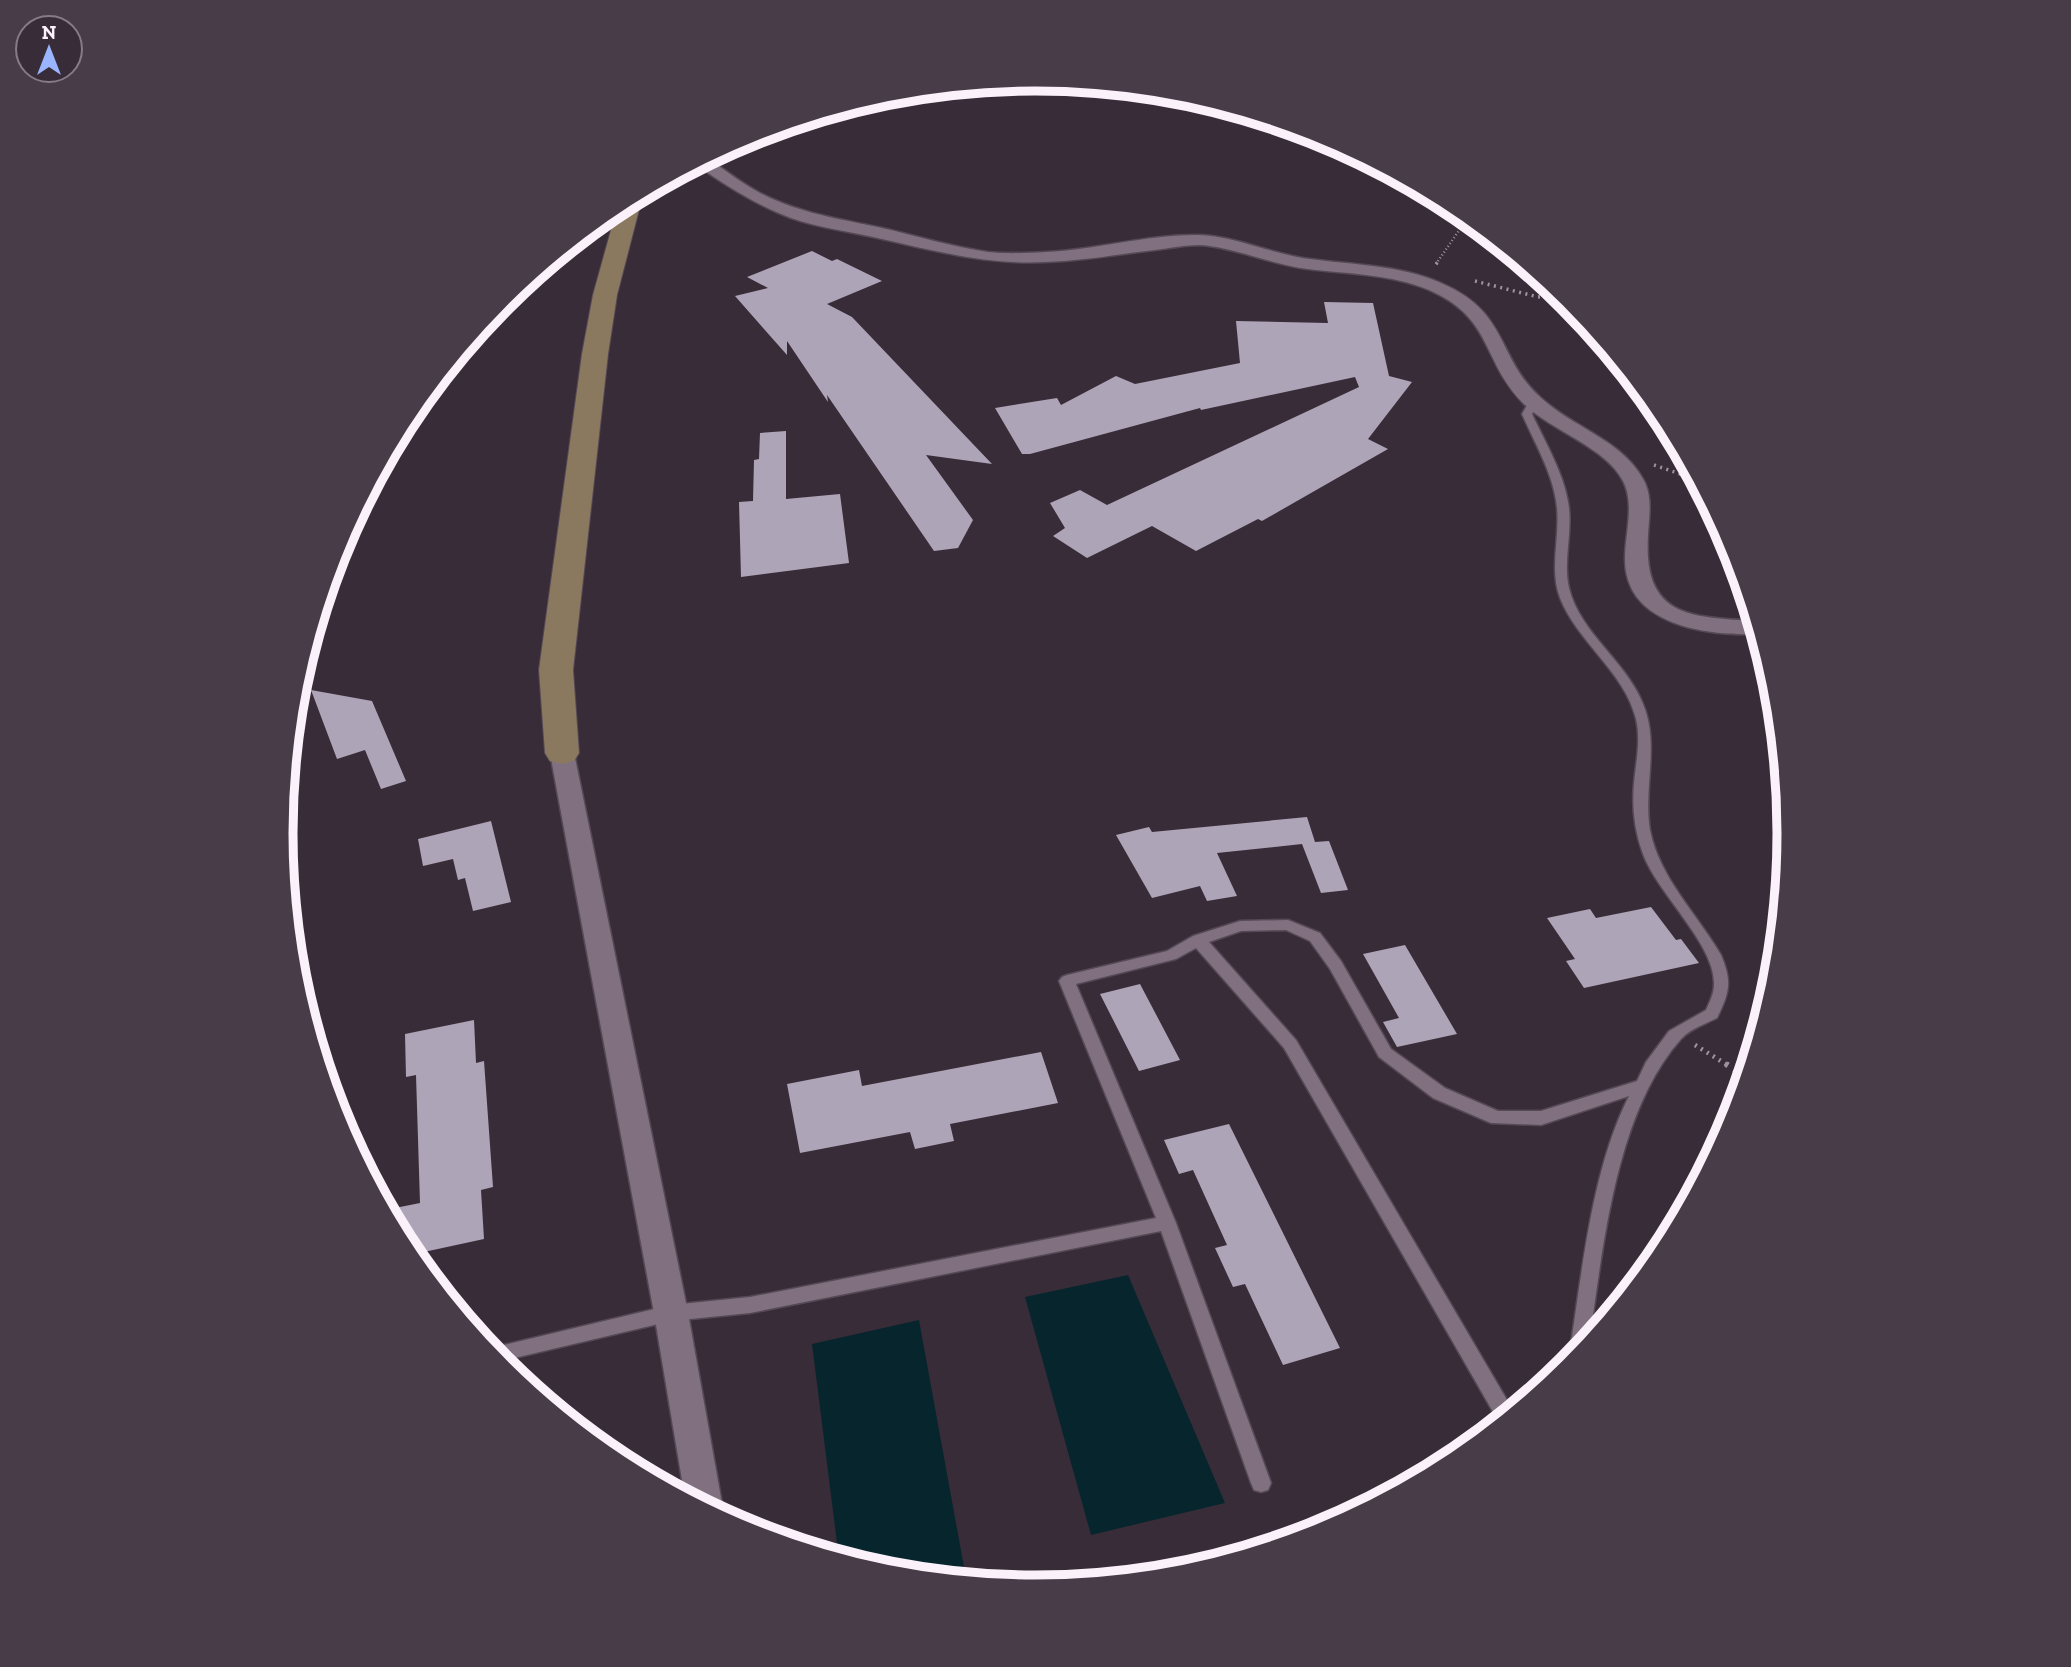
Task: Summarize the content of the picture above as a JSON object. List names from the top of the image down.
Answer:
{
  "north": "top"
}
